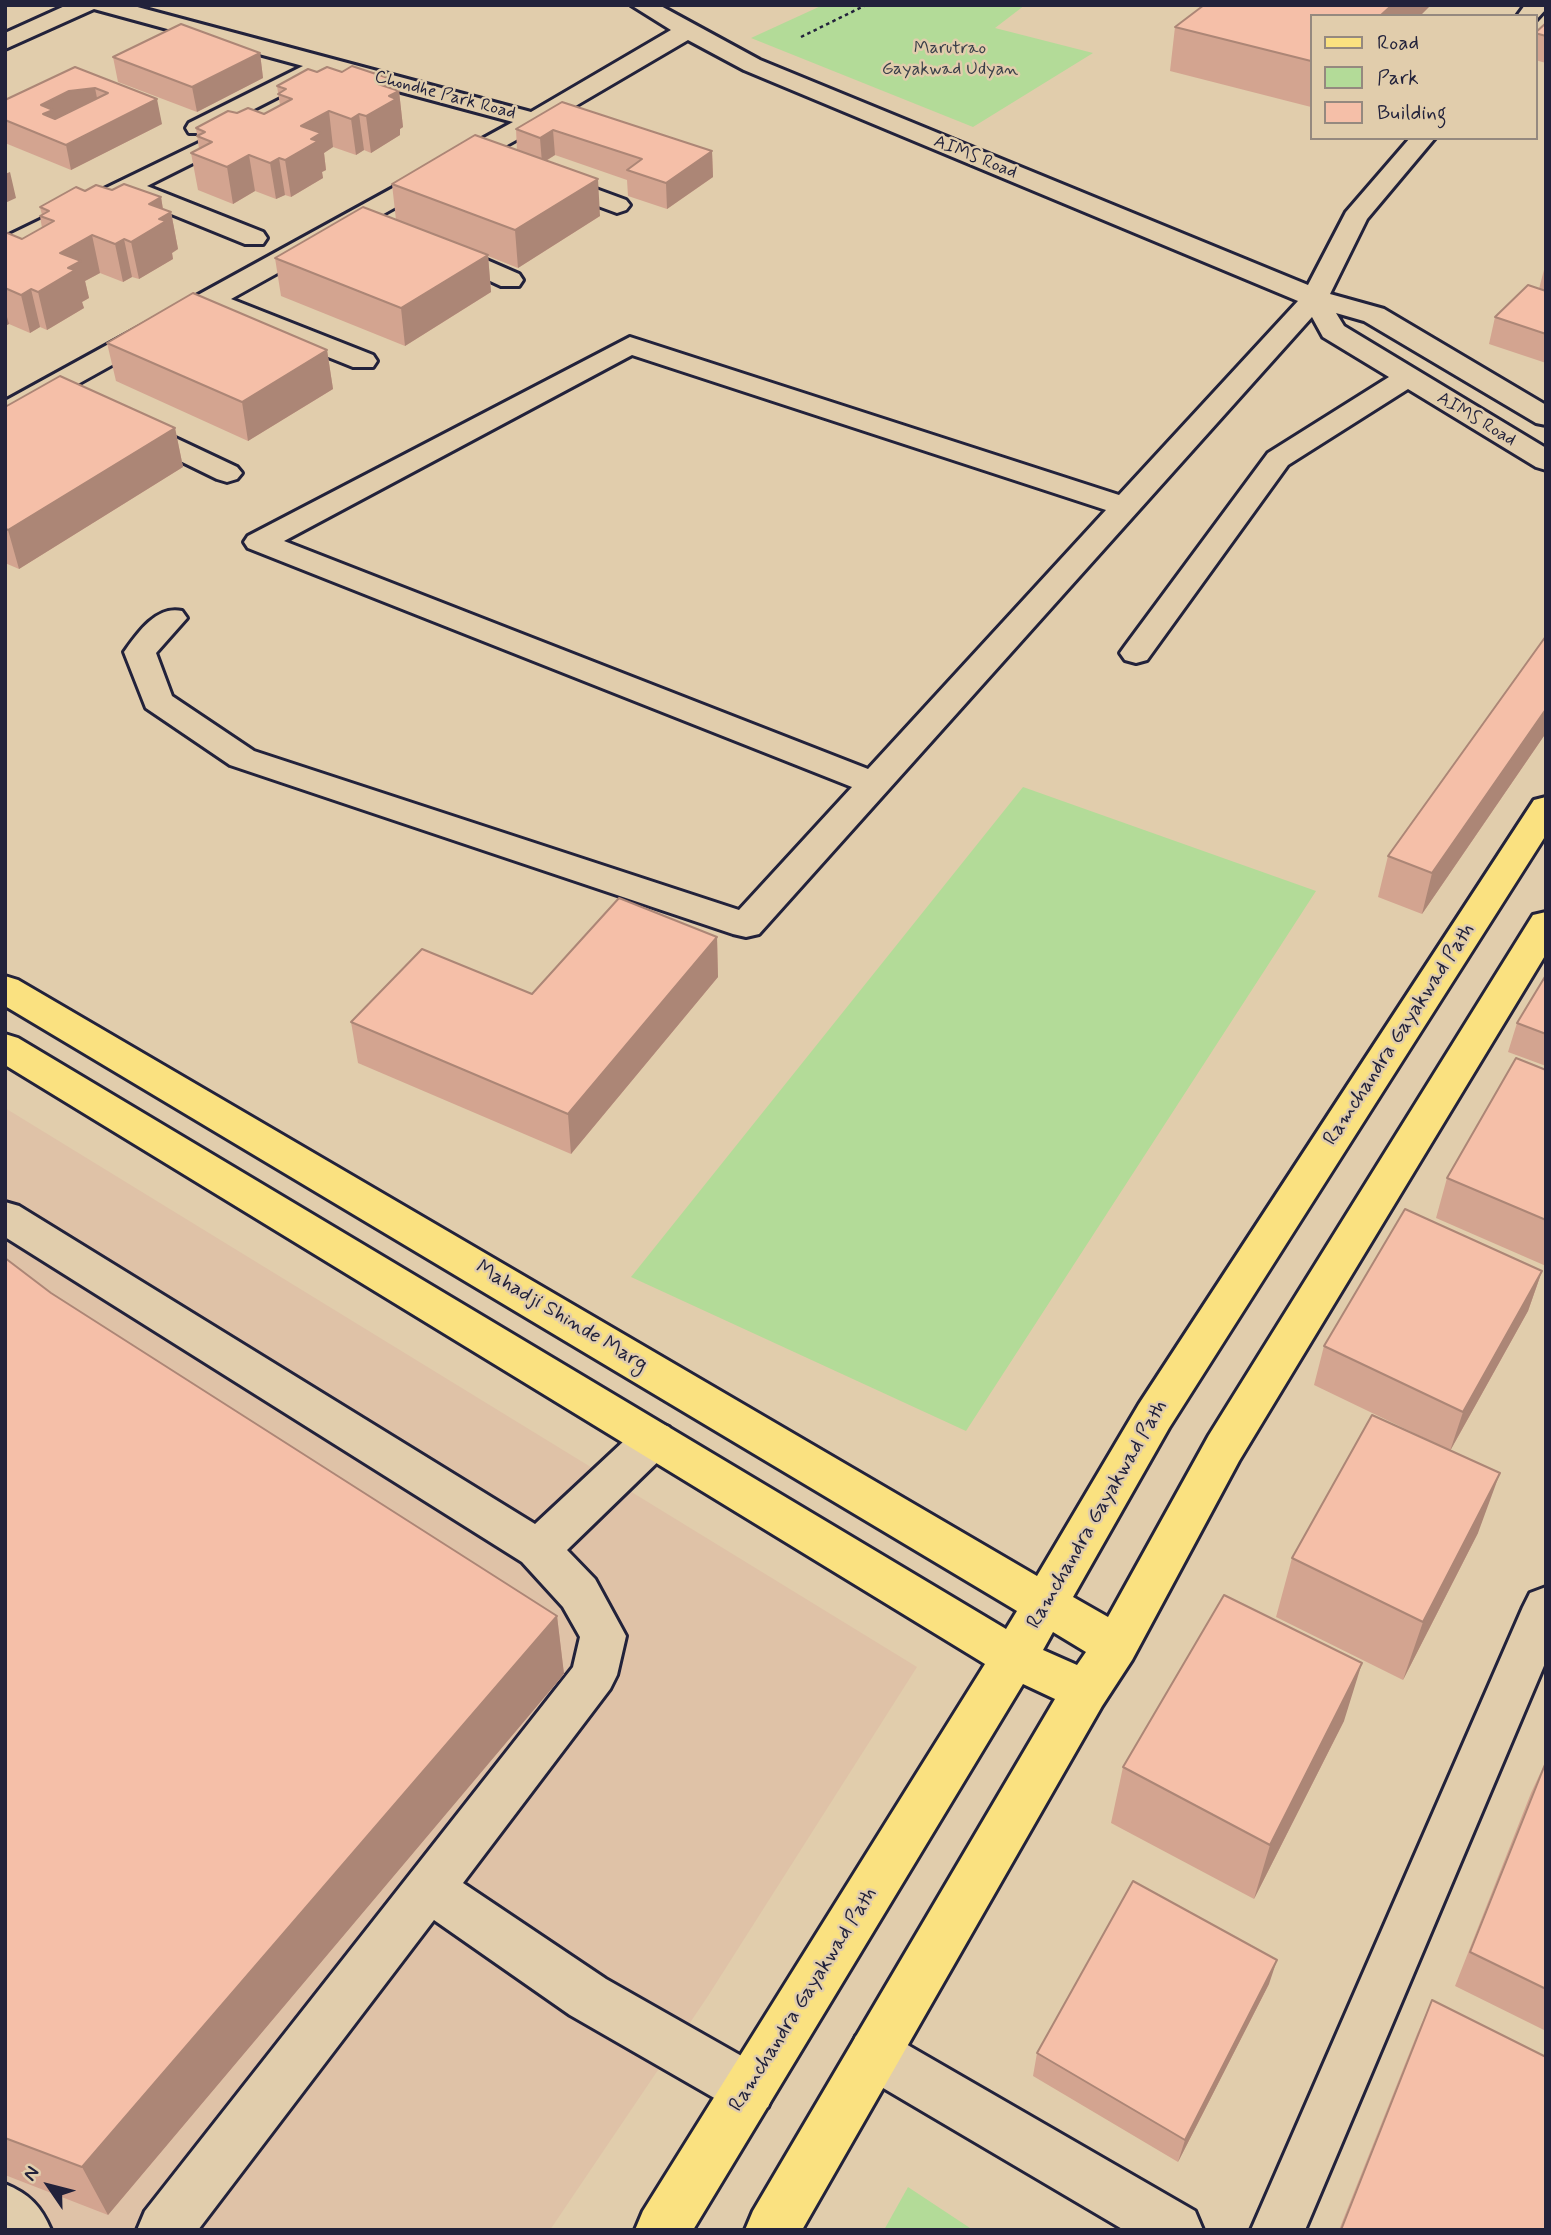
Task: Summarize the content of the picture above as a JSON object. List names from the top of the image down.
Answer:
{
  "streets": {
    "main road": ["Ramchandra Gayakwad Path", "Mahadji Shinde Marg"],
    "street": ["Chondhe Park Road", "AIMS Road"]
  },
  "crossings": [
    ["Chondhe Park Road", "AIMS Road"],
    ["Ramchandra Gayakwad Path", "Mahadji Shinde Marg"]
  ],
  "parks": ["Marutrao Gayakwad Udyan"],
  "legend": ["Road", "Park", "Building"],
  "north": "top left"
}
